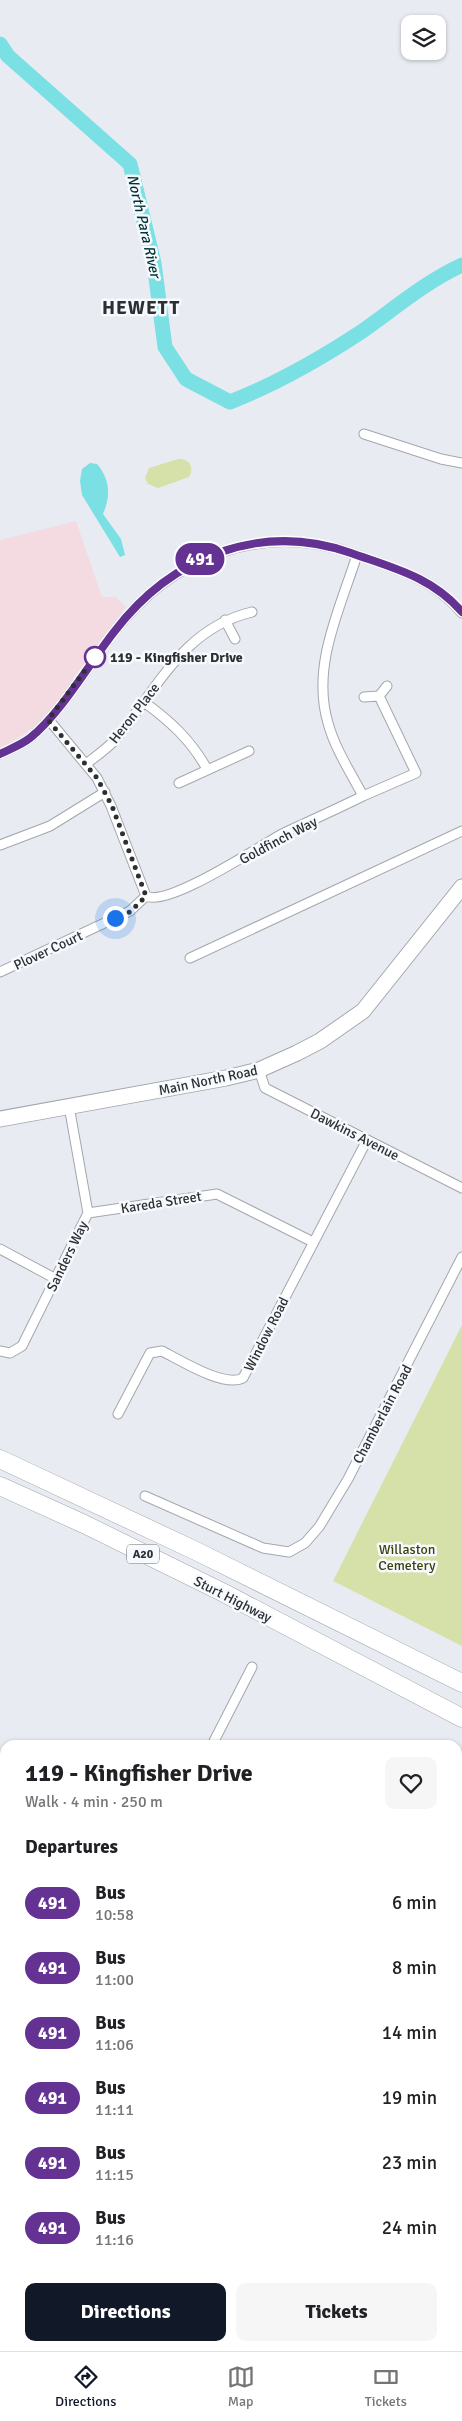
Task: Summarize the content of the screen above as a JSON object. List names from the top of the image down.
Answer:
{
  "streets": {
    "highway": ["A20", "Sturt Highway"],
    "main road": ["Main North Road"],
    "street": [
      "Heron Place",
      "Goldfinch Way",
      "Plover Court",
      "Dawkins Avenue",
      "Kareda Street",
      "Sanders Way",
      "Window Road",
      "Chamberlain Road"
    ]
  },
  "crossings": [
    ["Goldfinch Way", "Plover Court"],
    ["Main North Road", "Dawkins Avenue"],
    ["Main North Road", "Sanders Way"],
    ["Dawkins Avenue", "Window Road"],
    ["Kareda Street", "Sanders Way"],
    ["Kareda Street", "Window Road"]
  ],
  "districts": ["HEWETT"],
  "water": ["North Para River"],
  "parks": ["Willaston Cemetery"],
  "places": ["119 - Kingfisher Drive"],
  "lines": ["bus line 491"],
  "page": {
    "on_map": "491",
    "heading": [
      ["119 - Kingfisher Drive", "Walk · 4 min · 250 m"],
      "Departures"
    ],
    "list": [
      {
        "mark": "491",
        "name": "Bus",
        "note": "10:58",
        "value": "6 min"
      },
      {
        "mark": "491",
        "name": "Bus",
        "note": "11:00",
        "value": "8 min"
      },
      {
        "mark": "491",
        "name": "Bus",
        "note": "11:06",
        "value": "14 min"
      },
      {
        "mark": "491",
        "name": "Bus",
        "note": "11:11",
        "value": "19 min"
      },
      {
        "mark": "491",
        "name": "Bus",
        "note": "11:15",
        "value": "23 min"
      },
      {
        "mark": "491",
        "name": "Bus",
        "note": "11:16",
        "value": "24 min"
      }
    ],
    "buttons": ["Directions", "Tickets"],
    "tabs": ["Directions", "Map", "Tickets"]
  }
}
